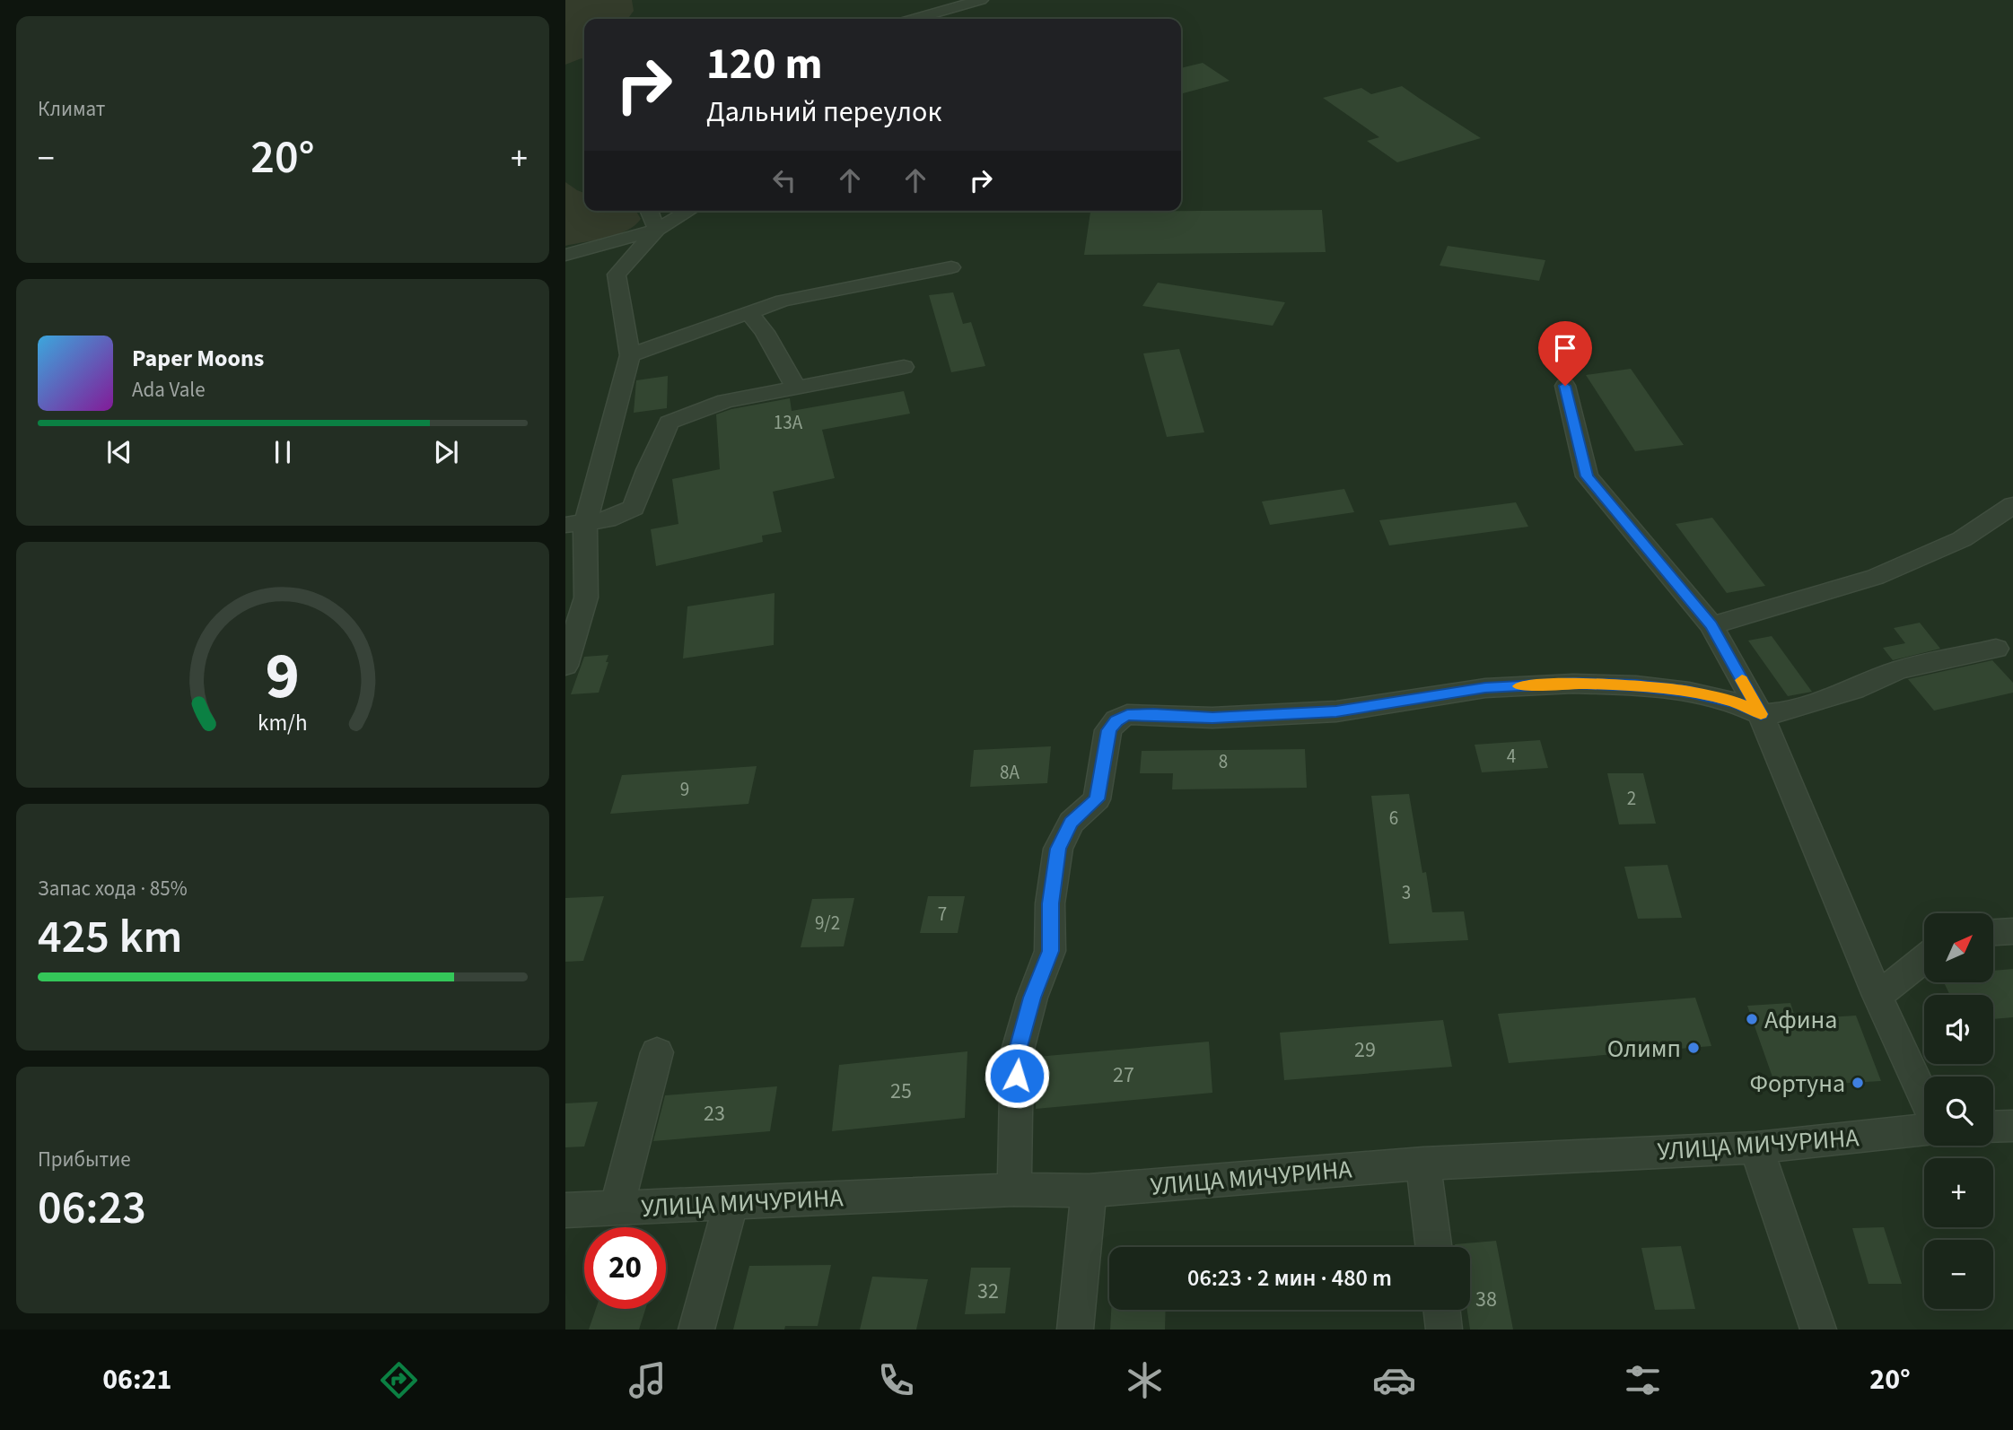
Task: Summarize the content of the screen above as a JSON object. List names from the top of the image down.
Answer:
{
  "streets": {
    "street": ["УЛИЦА МИЧУРИНА"]
  },
  "places": ["Афина", "Олимп", "Фортуна"],
  "house_numbers": [
    "13А",
    "4",
    "8",
    "8А",
    "9",
    "2",
    "6",
    "3",
    "7",
    "9/2",
    "29",
    "27",
    "25",
    "23",
    "32",
    "38"
  ],
  "north": "top right",
  "page": {
    "tile": [
      "Климат",
      ["Запас хода · 85%", "425 km"],
      ["Прибытие", "06:23"]
    ],
    "turn": ["120 m", "Дальний переулок"],
    "heat": ["−", "20°", "+"],
    "song": ["Paper Moons", "Ada Vale"],
    "map_buttons": ["+", "−"],
    "limit": "20",
    "trip": "06:23 · 2 мин · 480 m",
    "tabs": ["06:21", "20°"],
    "gauge": ["9", "km/h"]
  }
}
